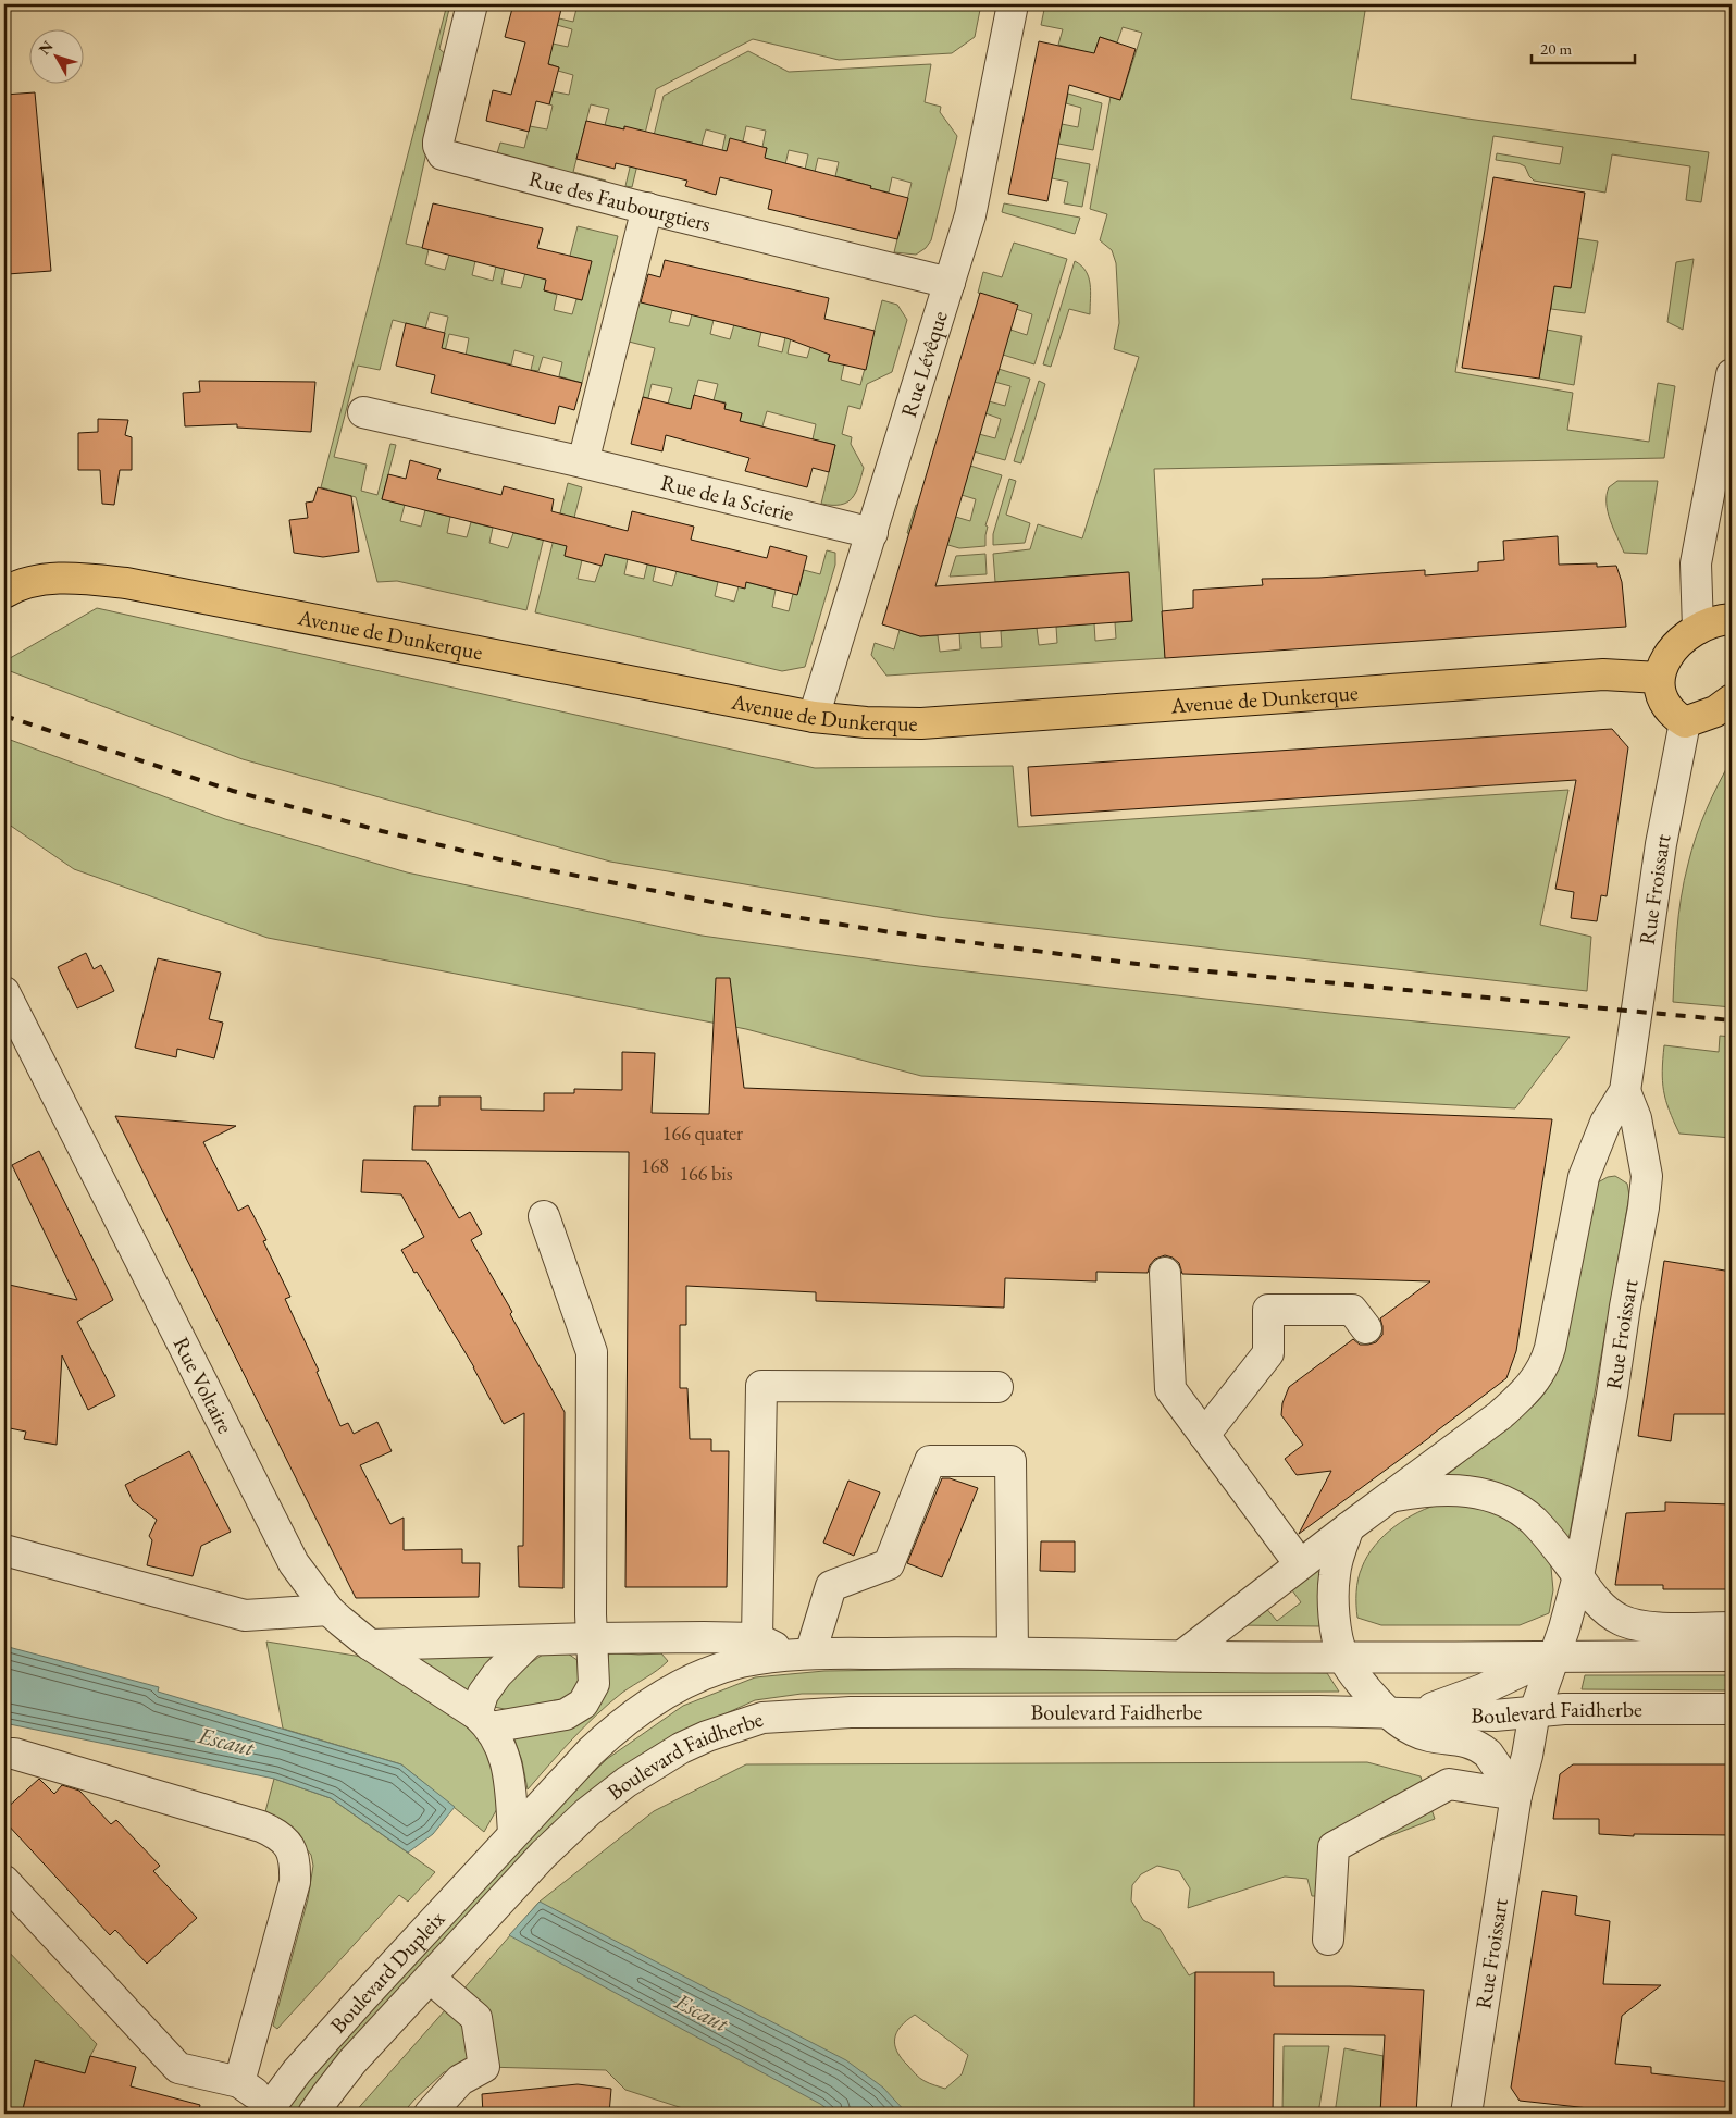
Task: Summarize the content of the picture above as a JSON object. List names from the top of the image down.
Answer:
{
  "streets": {
    "main road": ["Avenue de Dunkerque"],
    "street": [
      "Rue des Faubourgtiers",
      "Rue Lévêque",
      "Rue de la Scierie",
      "Rue Froissart",
      "Rue Voltaire",
      "Boulevard Faidherbe",
      "Boulevard Dupleix"
    ]
  },
  "crossings": [
    ["Rue des Faubourgtiers", "Rue Lévêque"],
    ["Rue Lévêque", "Rue de la Scierie"],
    ["Rue Lévêque", "Avenue de Dunkerque"],
    ["Rue Froissart", "Boulevard Faidherbe"],
    ["Boulevard Faidherbe", "Boulevard Dupleix"]
  ],
  "water": ["Escaut"],
  "house_numbers": ["166 quater", "168", "166 bis"],
  "scale_bar": "20 m",
  "north": "top left"
}
